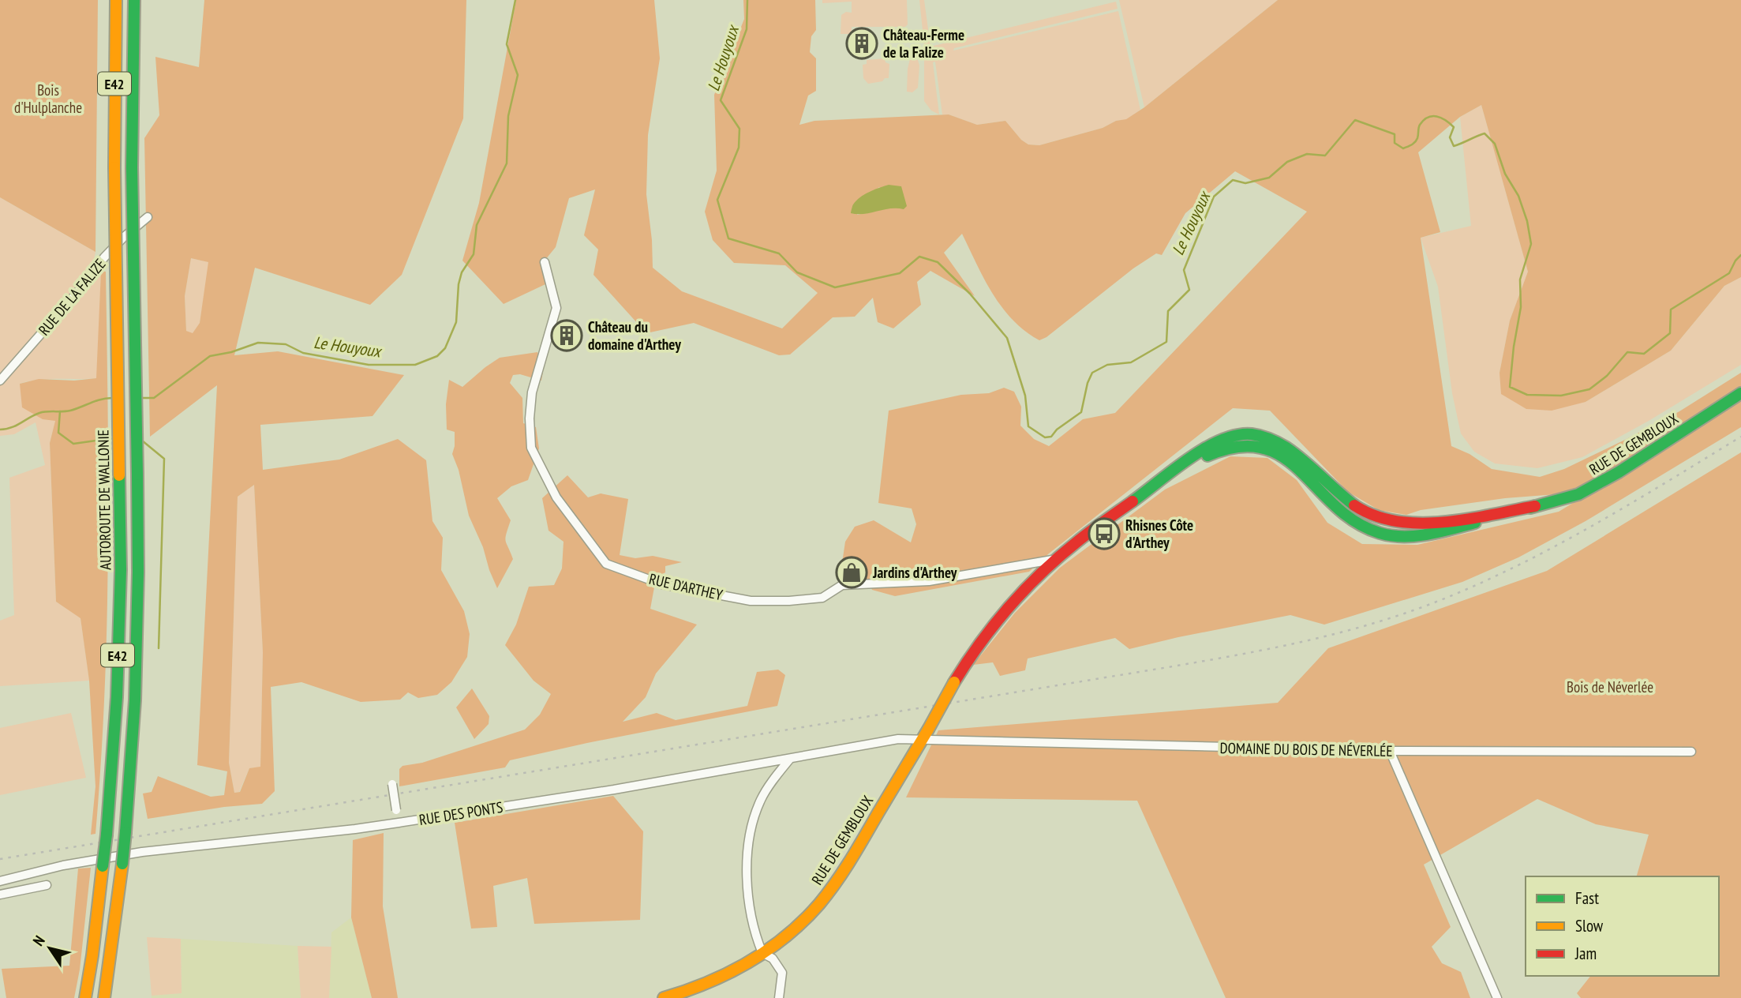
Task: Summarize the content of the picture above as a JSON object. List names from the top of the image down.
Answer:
{
  "streets": {
    "main road": ["E42", "RUE DE GEMBLOUX", "AUTOROUTE DE WALLONIE"],
    "street": [
      "RUE DE LA FALIZE",
      "RUE D'ARTHEY",
      "DOMAINE DU BOIS DE NÉVERLÉE",
      "RUE DES PONTS"
    ]
  },
  "crossings": [
    ["RUE DE GEMBLOUX", "RUE D'ARTHEY"],
    ["RUE DE GEMBLOUX", "DOMAINE DU BOIS DE NÉVERLÉE"],
    ["RUE DE GEMBLOUX", "RUE DES PONTS"],
    ["DOMAINE DU BOIS DE NÉVERLÉE", "RUE DES PONTS"]
  ],
  "water": ["Le Houyoux"],
  "parks": ["Bois d'Hulplanche", "Bois de Néverlée"],
  "places": {
    "building": ["Château-Ferme de la Falize", "Château du domaine d'Arthey"],
    "bus stop": ["Rhisnes Côte d'Arthey"],
    "shop": ["Jardins d'Arthey"]
  },
  "legend": ["Fast", "Slow", "Jam"],
  "north": "top left"
}
